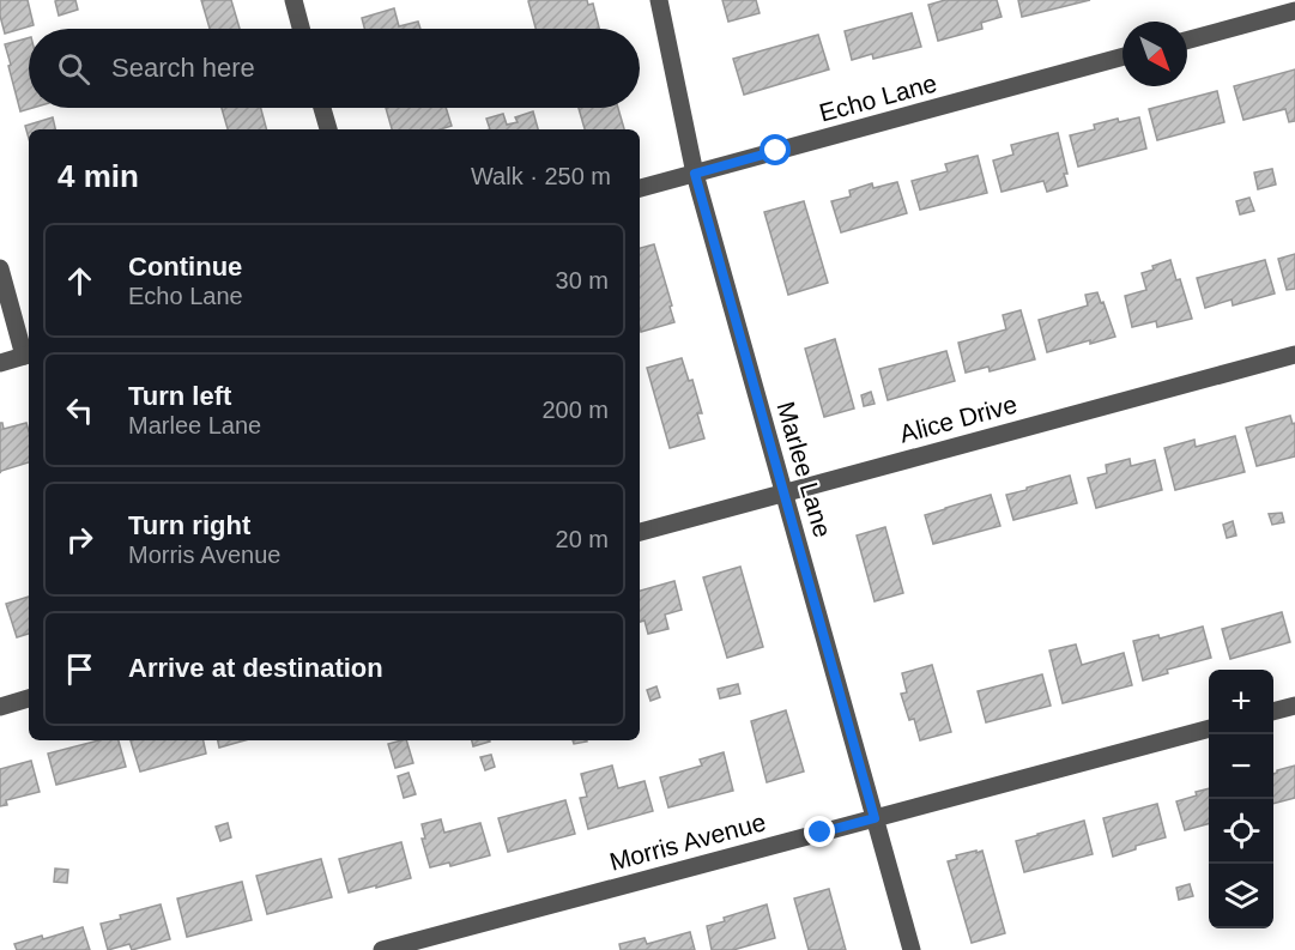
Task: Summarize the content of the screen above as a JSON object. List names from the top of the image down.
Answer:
{
  "streets": {
    "street": [
      "Echo Lane",
      "Alice Drive",
      "Marlee Lane",
      "Morris Avenue"
    ]
  },
  "crossings": [
    ["Echo Lane", "Marlee Lane"],
    ["Alice Drive", "Marlee Lane"],
    ["Marlee Lane", "Morris Avenue"]
  ],
  "north": "bottom right",
  "page": {
    "search": "Search here",
    "heading": ["4 min", "Walk · 250 m"],
    "list": [
      ["Continue", "Echo Lane", "30 m"],
      ["Turn left", "Marlee Lane", "200 m"],
      ["Turn right", "Morris Avenue", "20 m"],
      "Arrive at destination"
    ],
    "map_buttons": ["+", "−"]
  }
}
